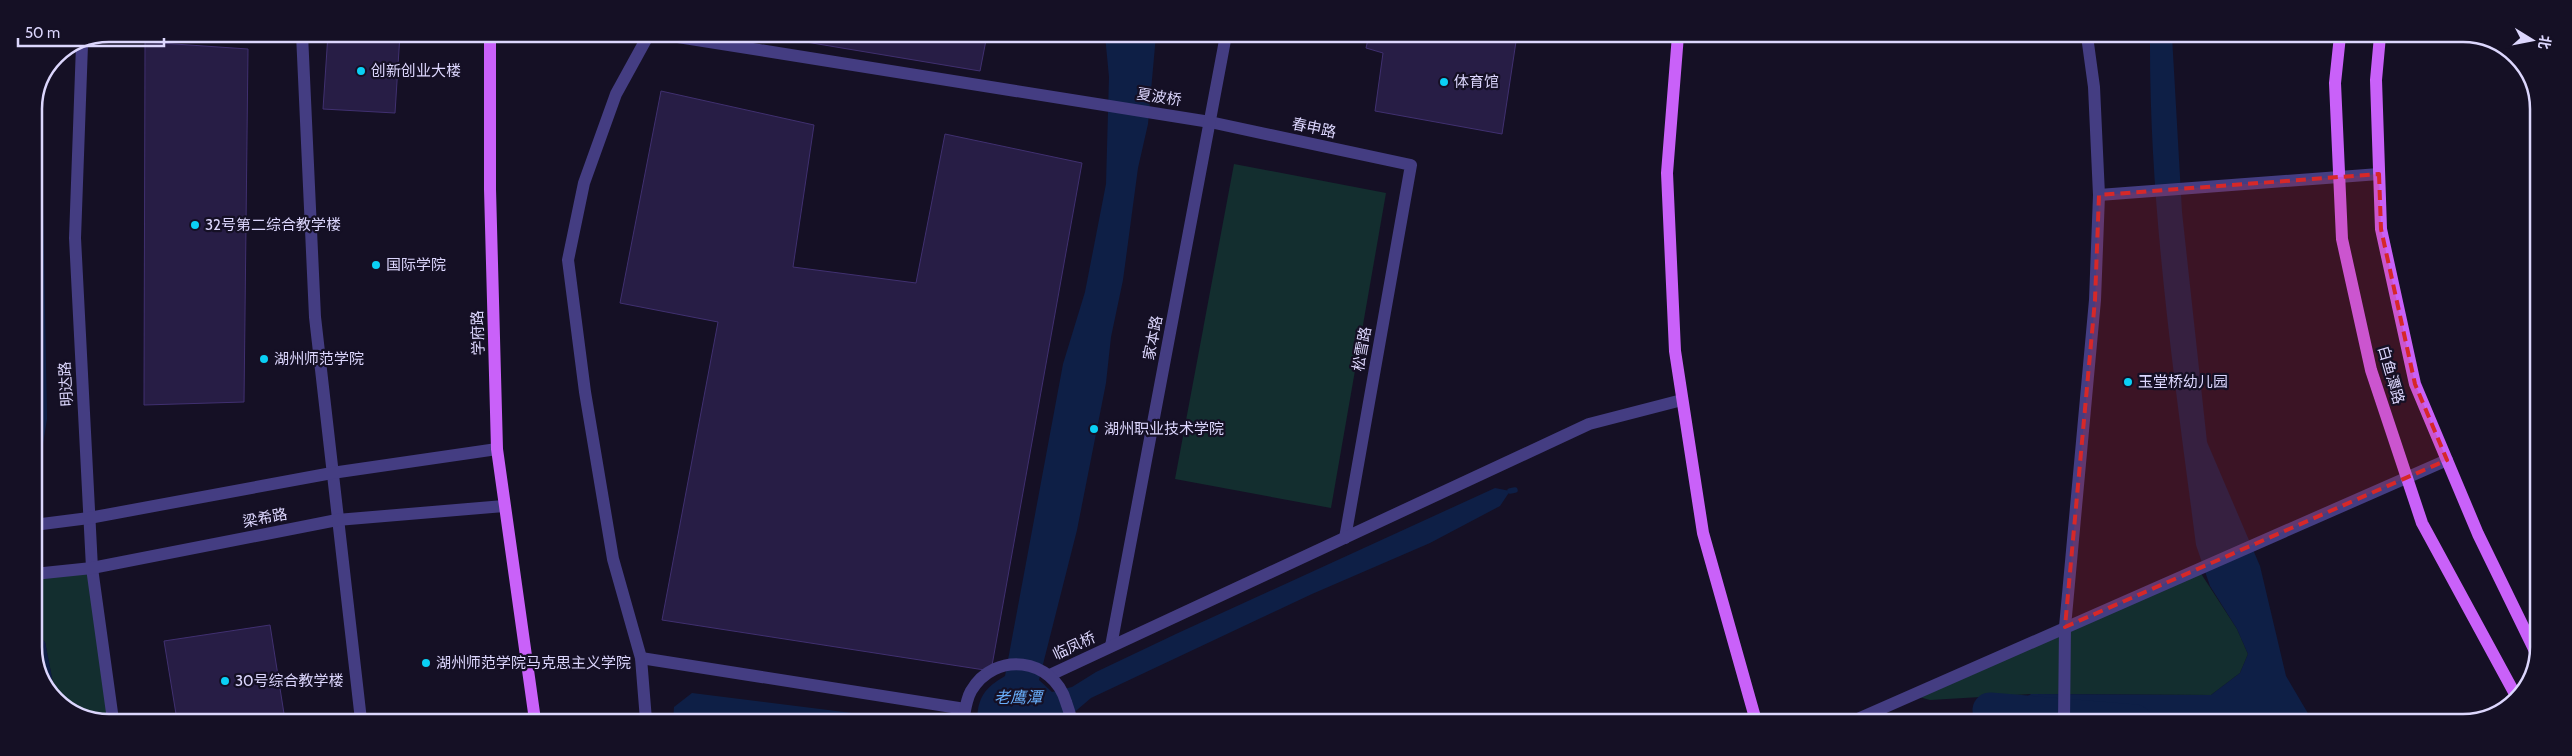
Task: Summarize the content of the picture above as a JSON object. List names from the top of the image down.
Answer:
{
  "streets": {
    "main road": ["学府路", "白鱼潭路"],
    "street": [
      "夏波桥",
      "春申路",
      "家本路",
      "松雪路",
      "明达路",
      "梁希路",
      "临凤桥"
    ]
  },
  "crossings": [
    ["夏波桥", "春申路"],
    ["夏波桥", "家本路"],
    ["春申路", "家本路"],
    ["春申路", "松雪路"],
    ["学府路", "梁希路"],
    ["家本路", "临凤桥"],
    ["松雪路", "临凤桥"],
    ["明达路", "梁希路"]
  ],
  "water": ["老鹰潭"],
  "places": [
    "创新创业大楼",
    "体育馆",
    "32号第二综合教学楼",
    "国际学院",
    "湖州师范学院",
    "玉堂桥幼儿园",
    "湖州职业技术学院",
    "湖州师范学院马克思主义学院",
    "30号综合教学楼"
  ],
  "scale_bar": "50 m",
  "north": "right"
}
